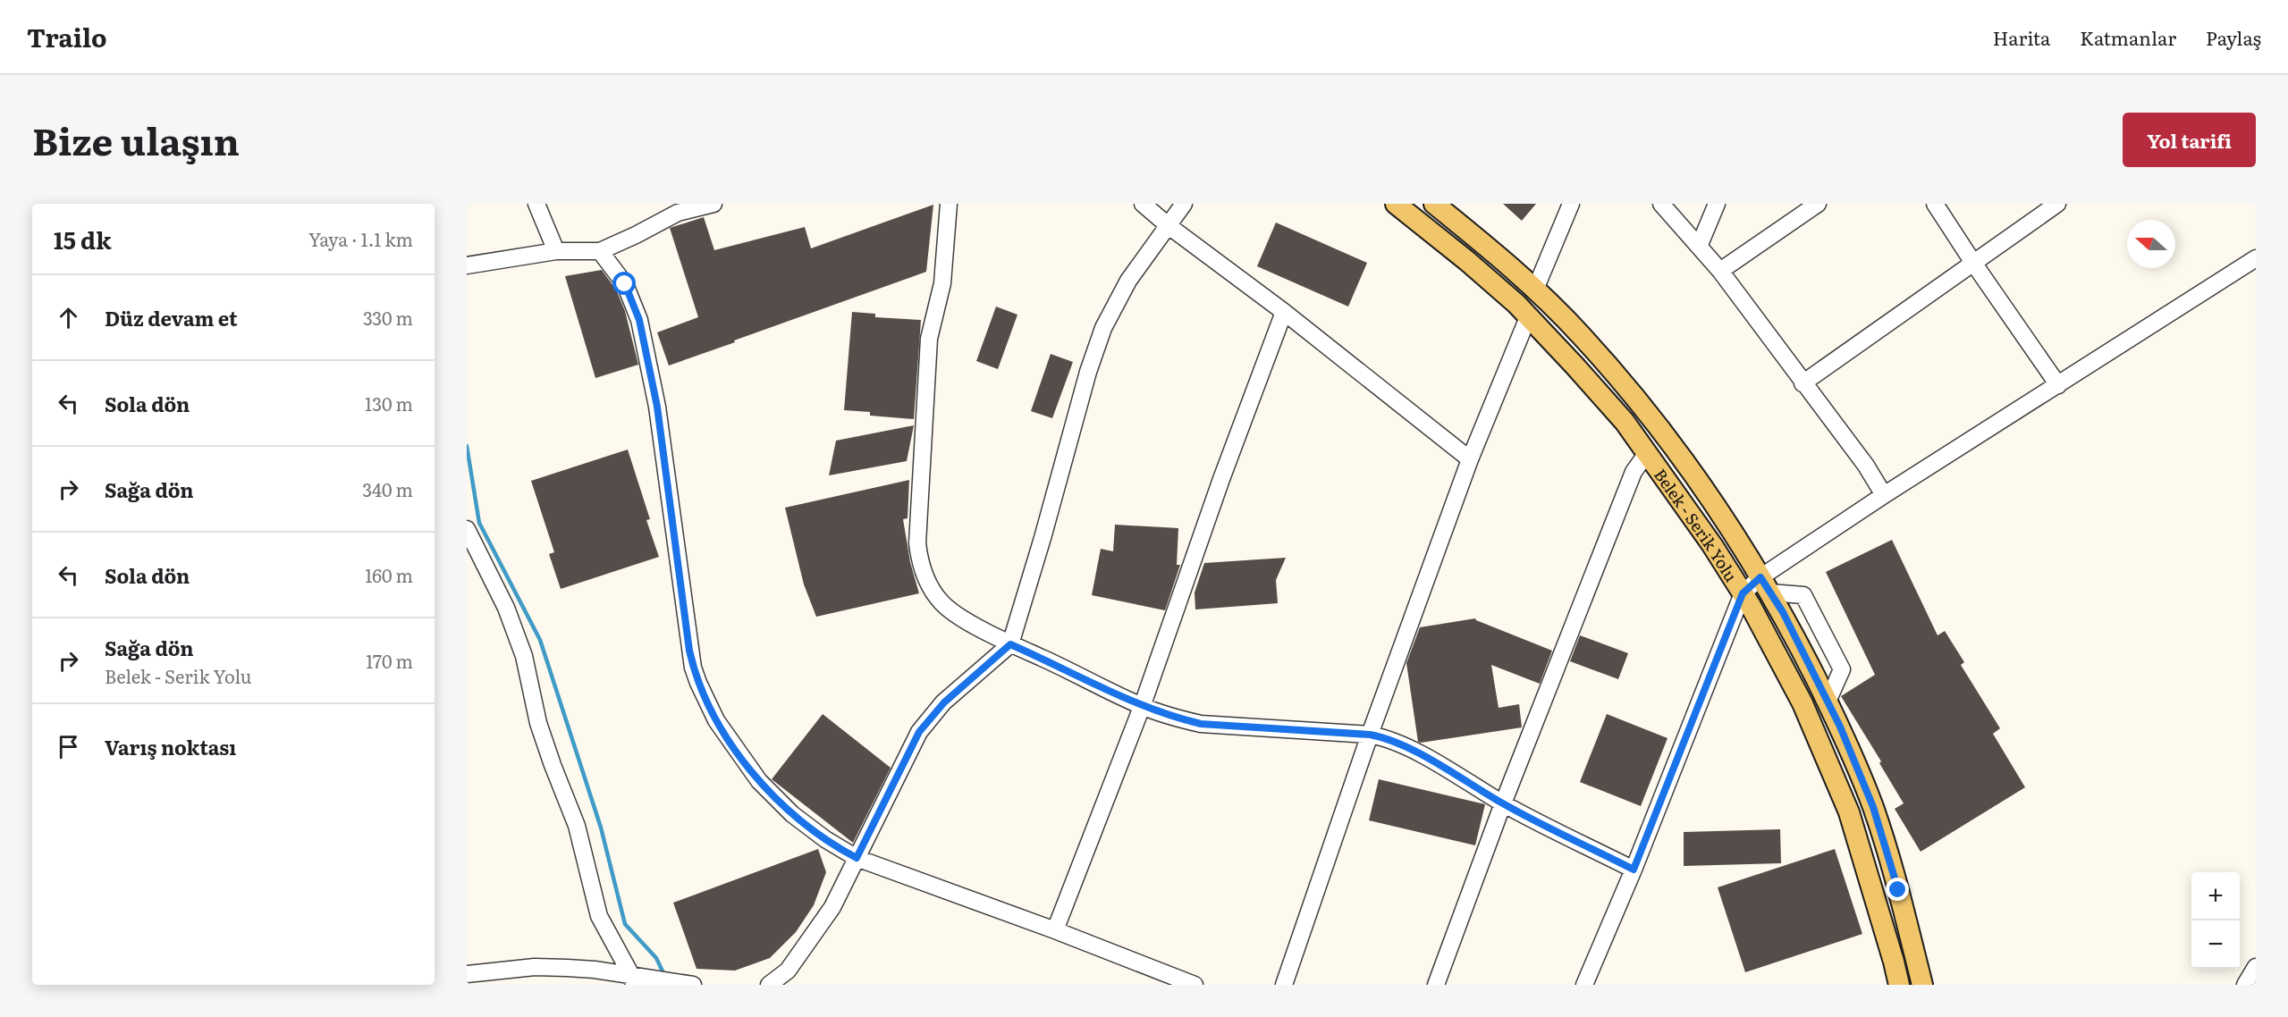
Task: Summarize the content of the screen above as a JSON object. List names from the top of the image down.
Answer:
{
  "streets": {
    "main road": ["Belek - Serik Yolu"]
  },
  "north": "left",
  "page": {
    "header": "Trailo",
    "nav": ["Harita", "Katmanlar", "Paylaş"],
    "title": "Bize ulaşın",
    "buttons": "Yol tarifi",
    "heading": ["15 dk", "Yaya · 1.1 km"],
    "list": [
      ["Düz devam et", "330 m"],
      ["Sola dön", "130 m"],
      ["Sağa dön", "340 m"],
      ["Sola dön", "160 m"],
      ["Sağa dön", "Belek - Serik Yolu", "170 m"],
      "Varış noktası"
    ],
    "map_buttons": ["+", "−"]
  }
}
